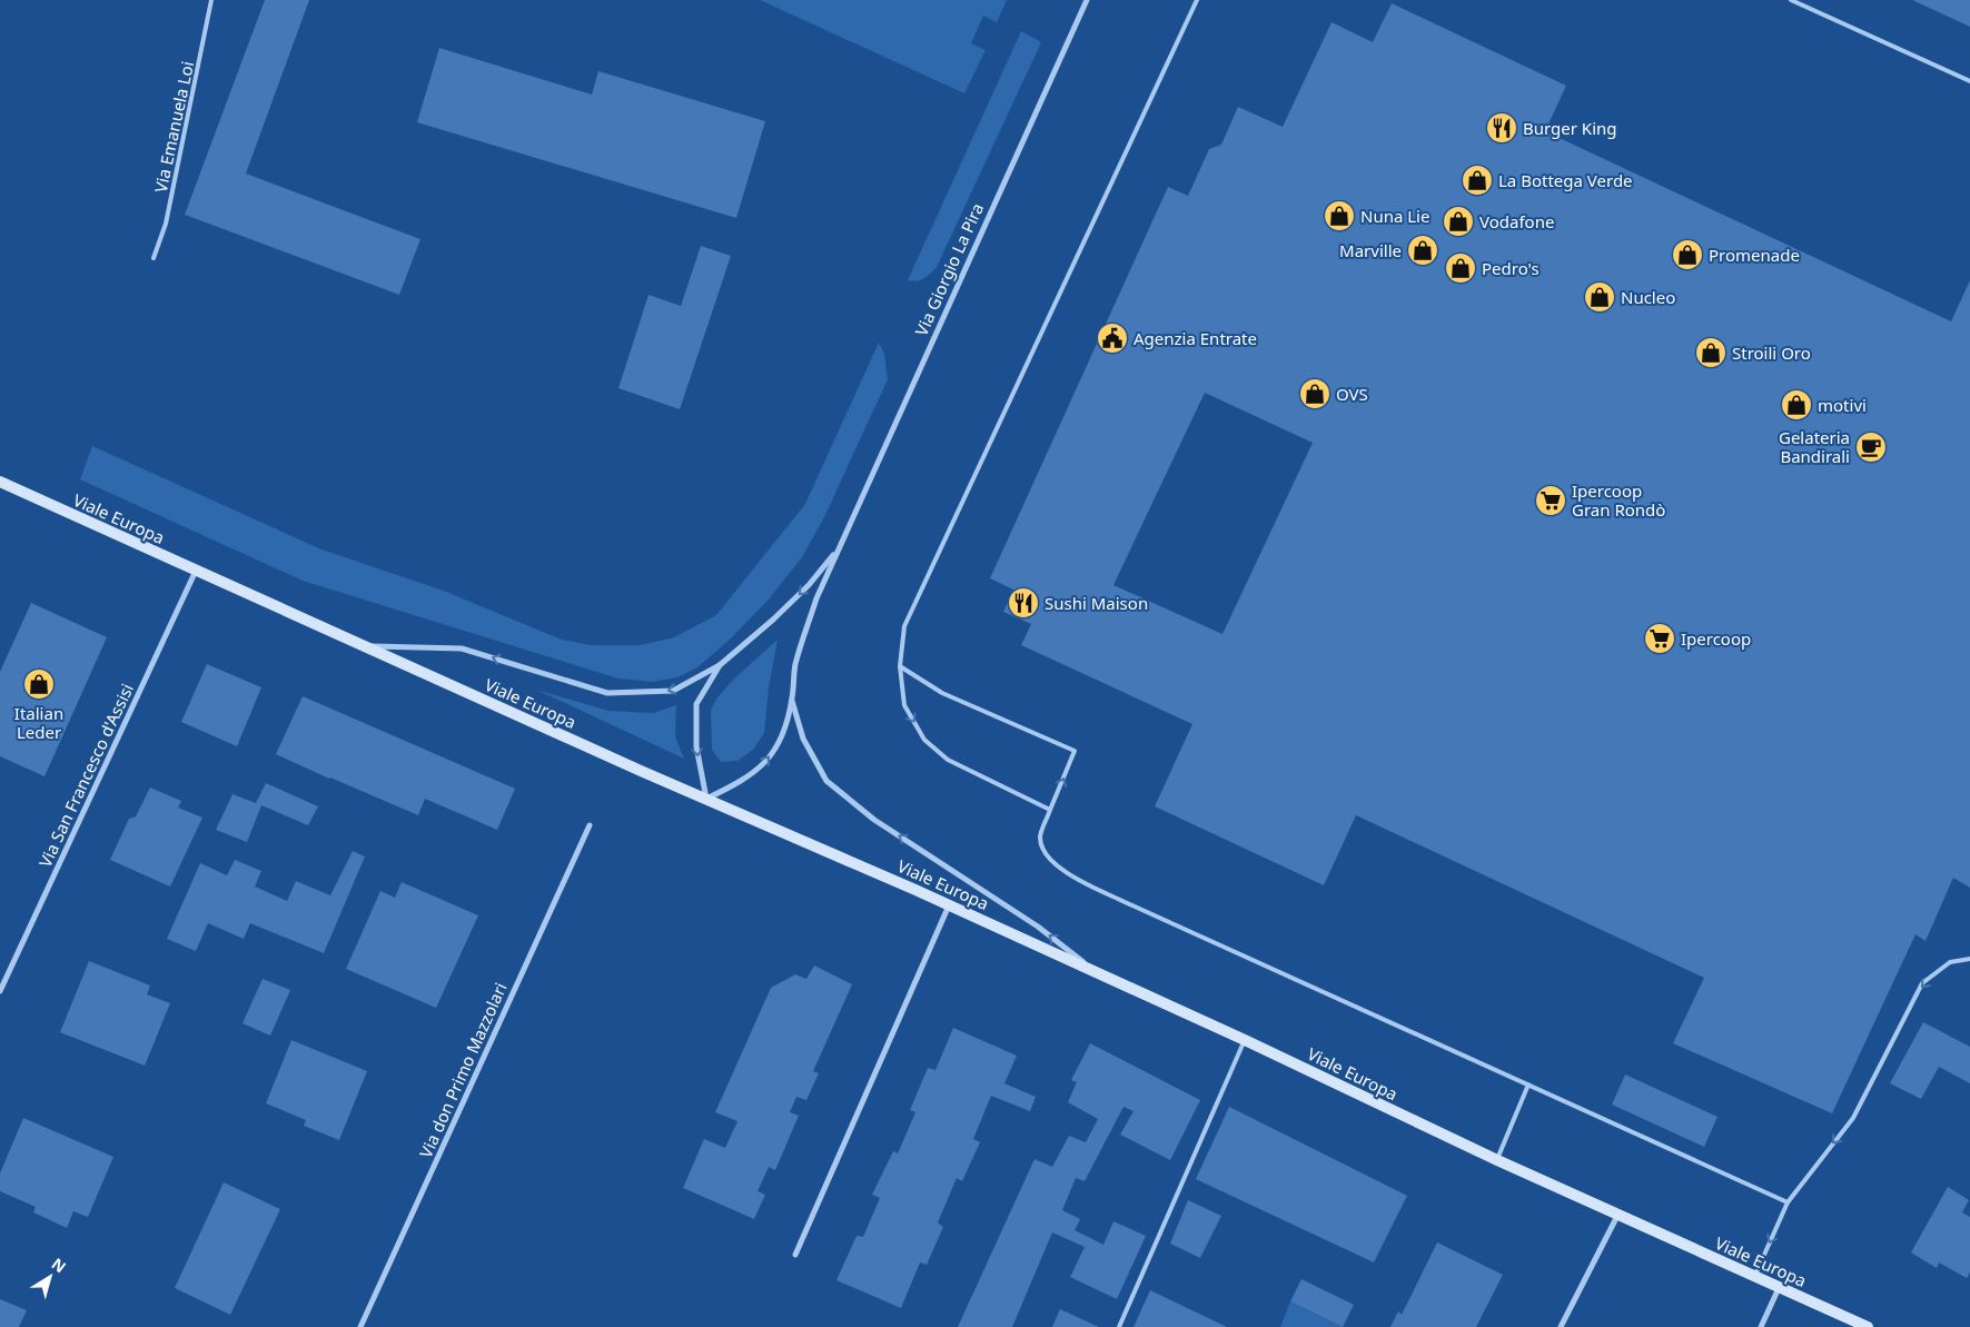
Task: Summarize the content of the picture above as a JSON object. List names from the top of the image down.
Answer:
{
  "streets": {
    "street": [
      "Via Giorgio La Pira",
      "Viale Europa",
      "Via San Francesco d'Assisi",
      "Via don Primo Mazzolari"
    ],
    "lane": ["Via Emanuela Loi"]
  },
  "crossings": [
    ["Viale Europa", "Via San Francesco d'Assisi"]
  ],
  "places": {
    "restaurant": ["Burger King", "Sushi Maison"],
    "shop": [
      "La Bottega Verde",
      "Nuna Lie",
      "Vodafone",
      "Marville",
      "Promenade",
      "Pedro's",
      "Nucleo",
      "Stroili Oro",
      "OVS",
      "motivi",
      "Italian Leder"
    ],
    "public building": ["Agenzia Entrate"],
    "cafe": ["Gelateria Bandirali"],
    "supermarket": ["Ipercoop Gran Rondò", "Ipercoop"]
  },
  "north": "top right"
}
